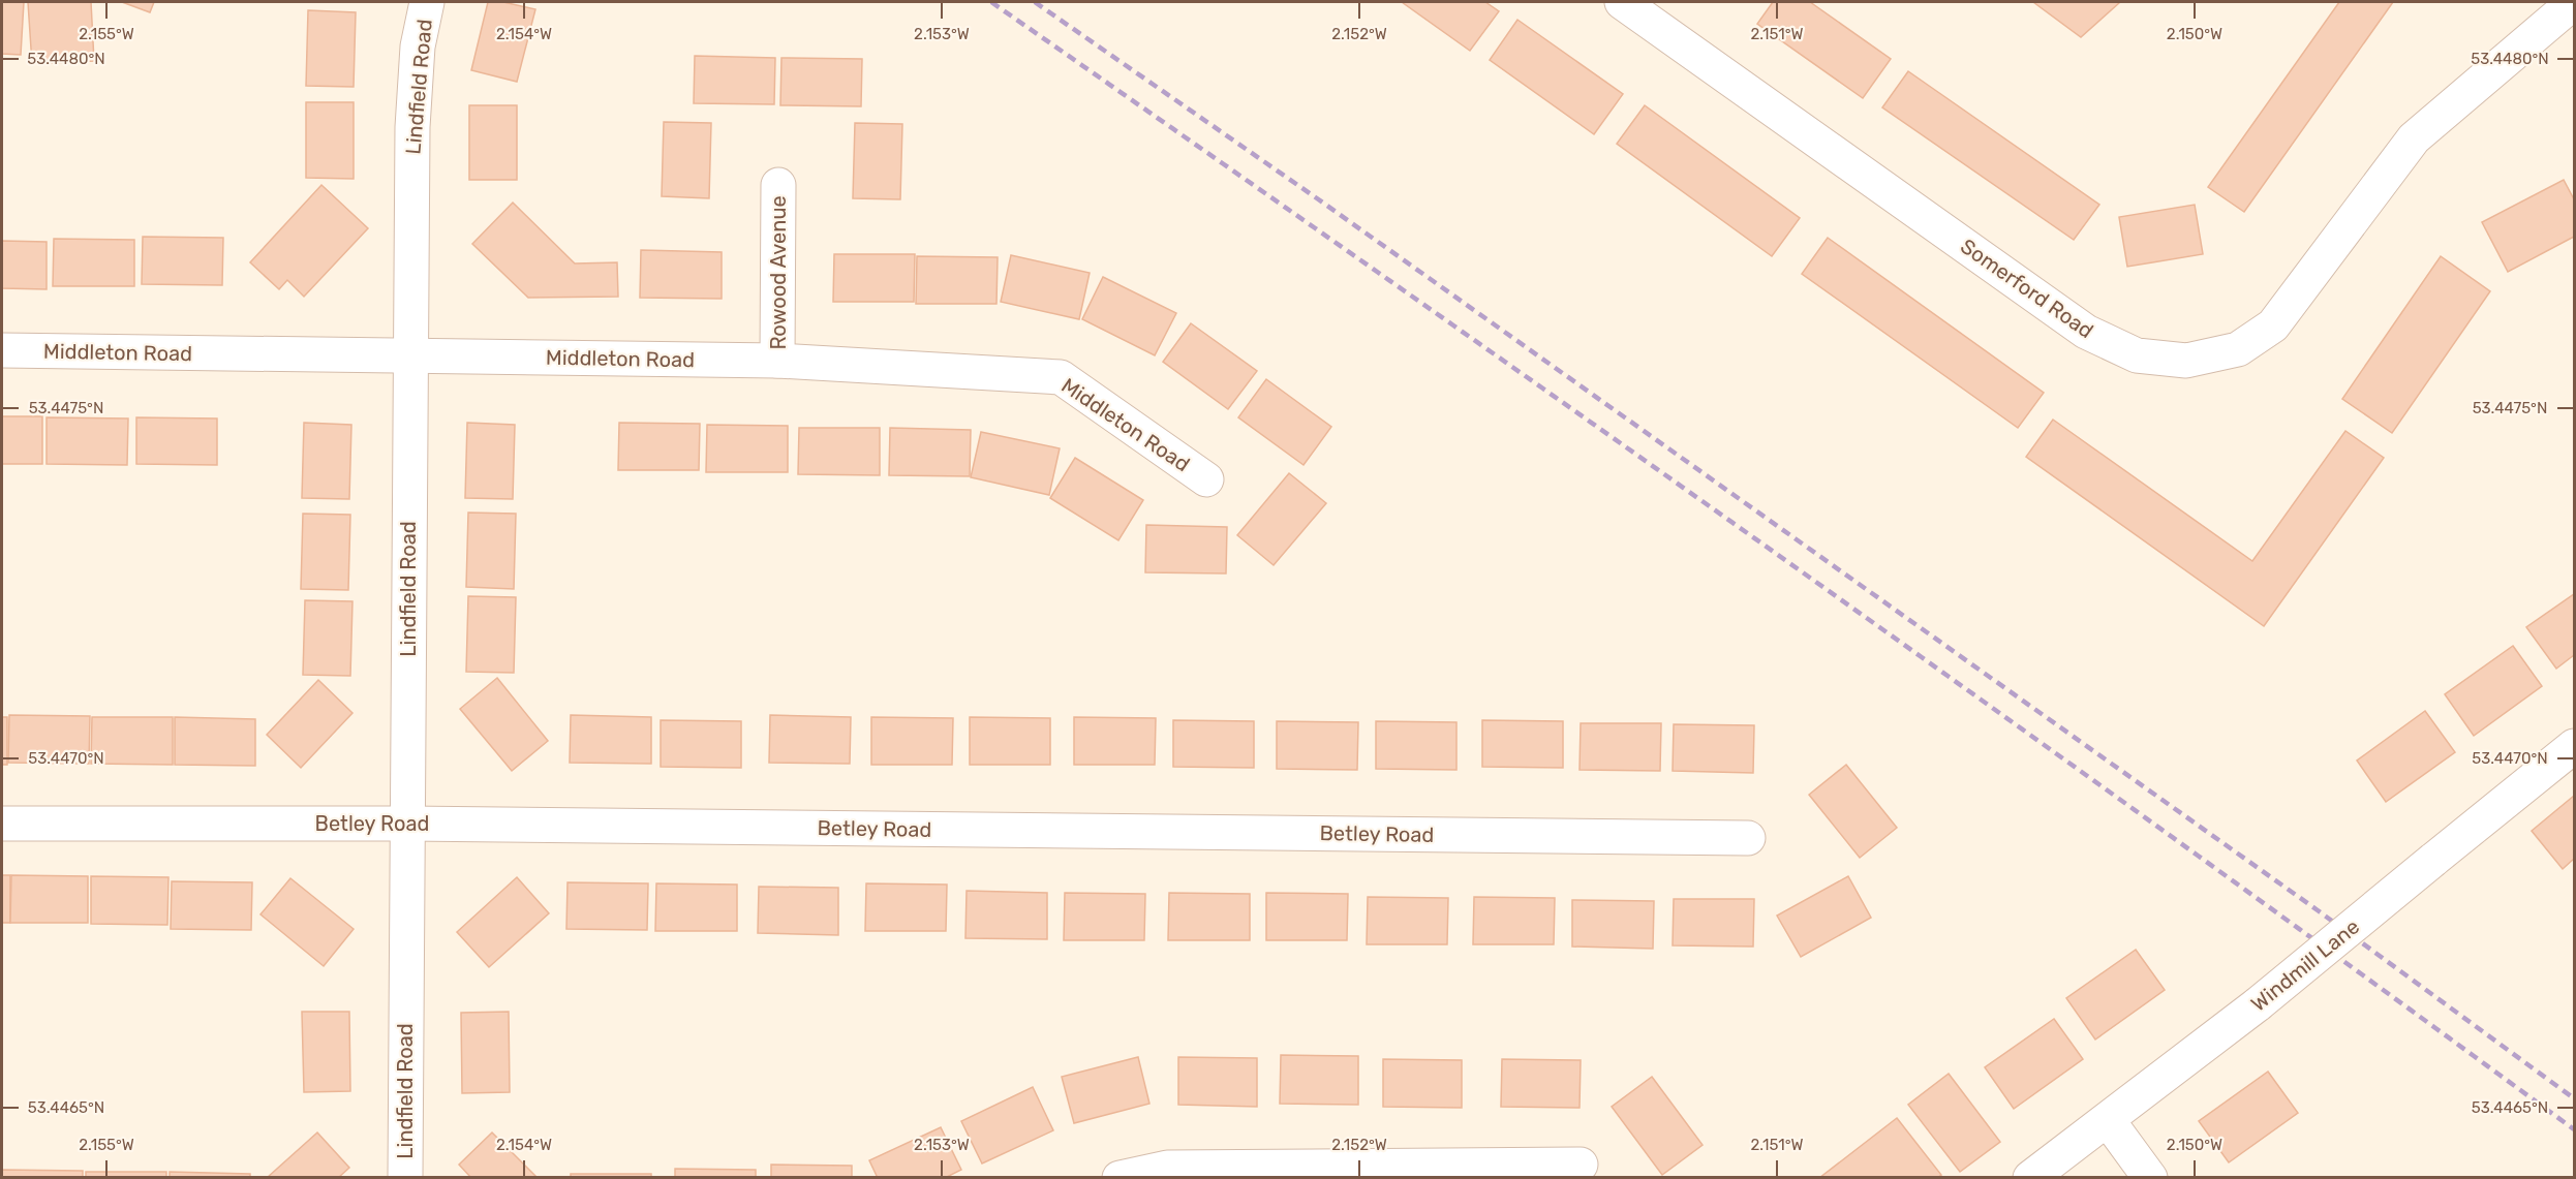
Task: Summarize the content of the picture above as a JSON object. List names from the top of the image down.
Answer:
{
  "streets": {
    "street": [
      "Lindfield Road",
      "Rowood Avenue",
      "Somerford Road",
      "Middleton Road",
      "Betley Road",
      "Windmill Lane"
    ]
  },
  "crossings": [
    ["Lindfield Road", "Middleton Road"],
    ["Lindfield Road", "Betley Road"],
    ["Rowood Avenue", "Middleton Road"]
  ],
  "coordinates": [
    "2.155°W",
    "2.154°W",
    "2.153°W",
    "2.152°W",
    "2.151°W",
    "2.150°W",
    "53.4480°N",
    "53.4475°N",
    "53.4470°N",
    "53.4465°N"
  ]
}
